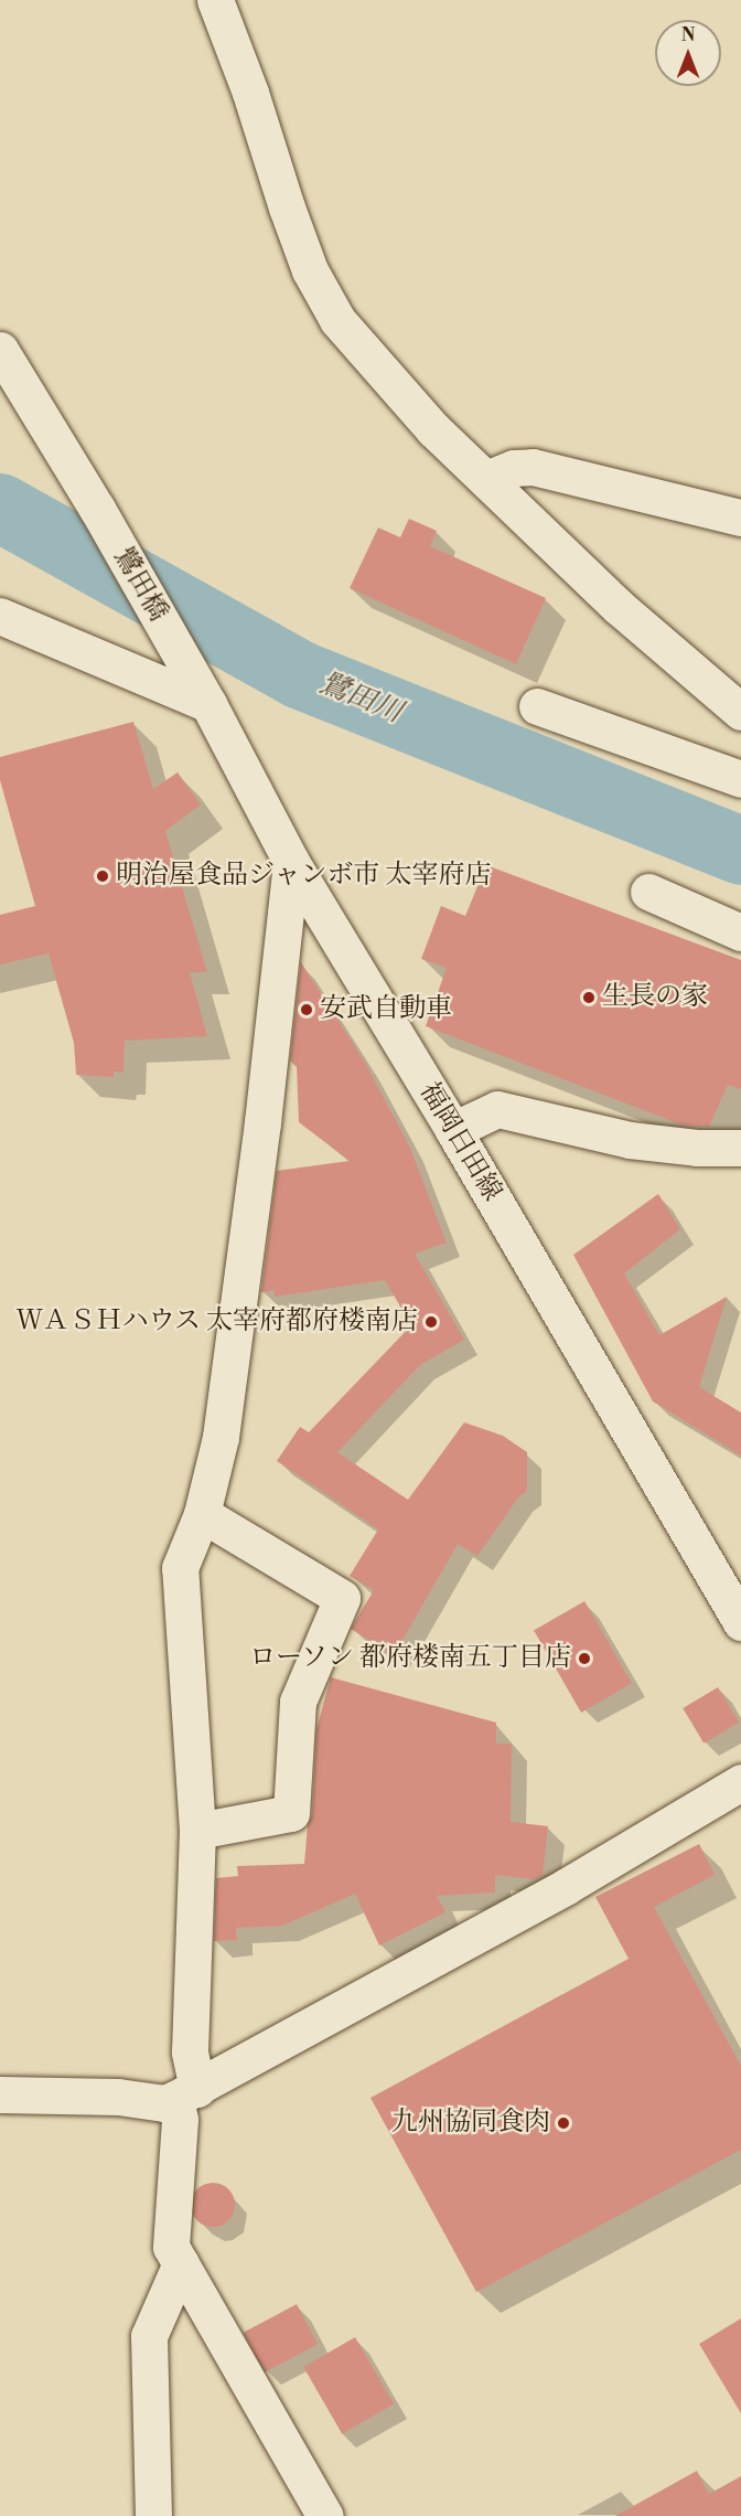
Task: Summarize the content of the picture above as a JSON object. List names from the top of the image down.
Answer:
{
  "streets": {
    "street": ["鷺田橋", "福岡日田線"]
  },
  "crossings": [
    ["鷺田橋", "福岡日田線"]
  ],
  "water": ["鷺田川"],
  "places": [
    "明治屋食品ジャンボ市 太宰府店",
    "生長の家",
    "安武自動車",
    "ＷＡＳＨハウス 太宰府都府楼南店",
    "ローソン 都府楼南五丁目店",
    "九州協同食肉"
  ],
  "north": "top"
}
